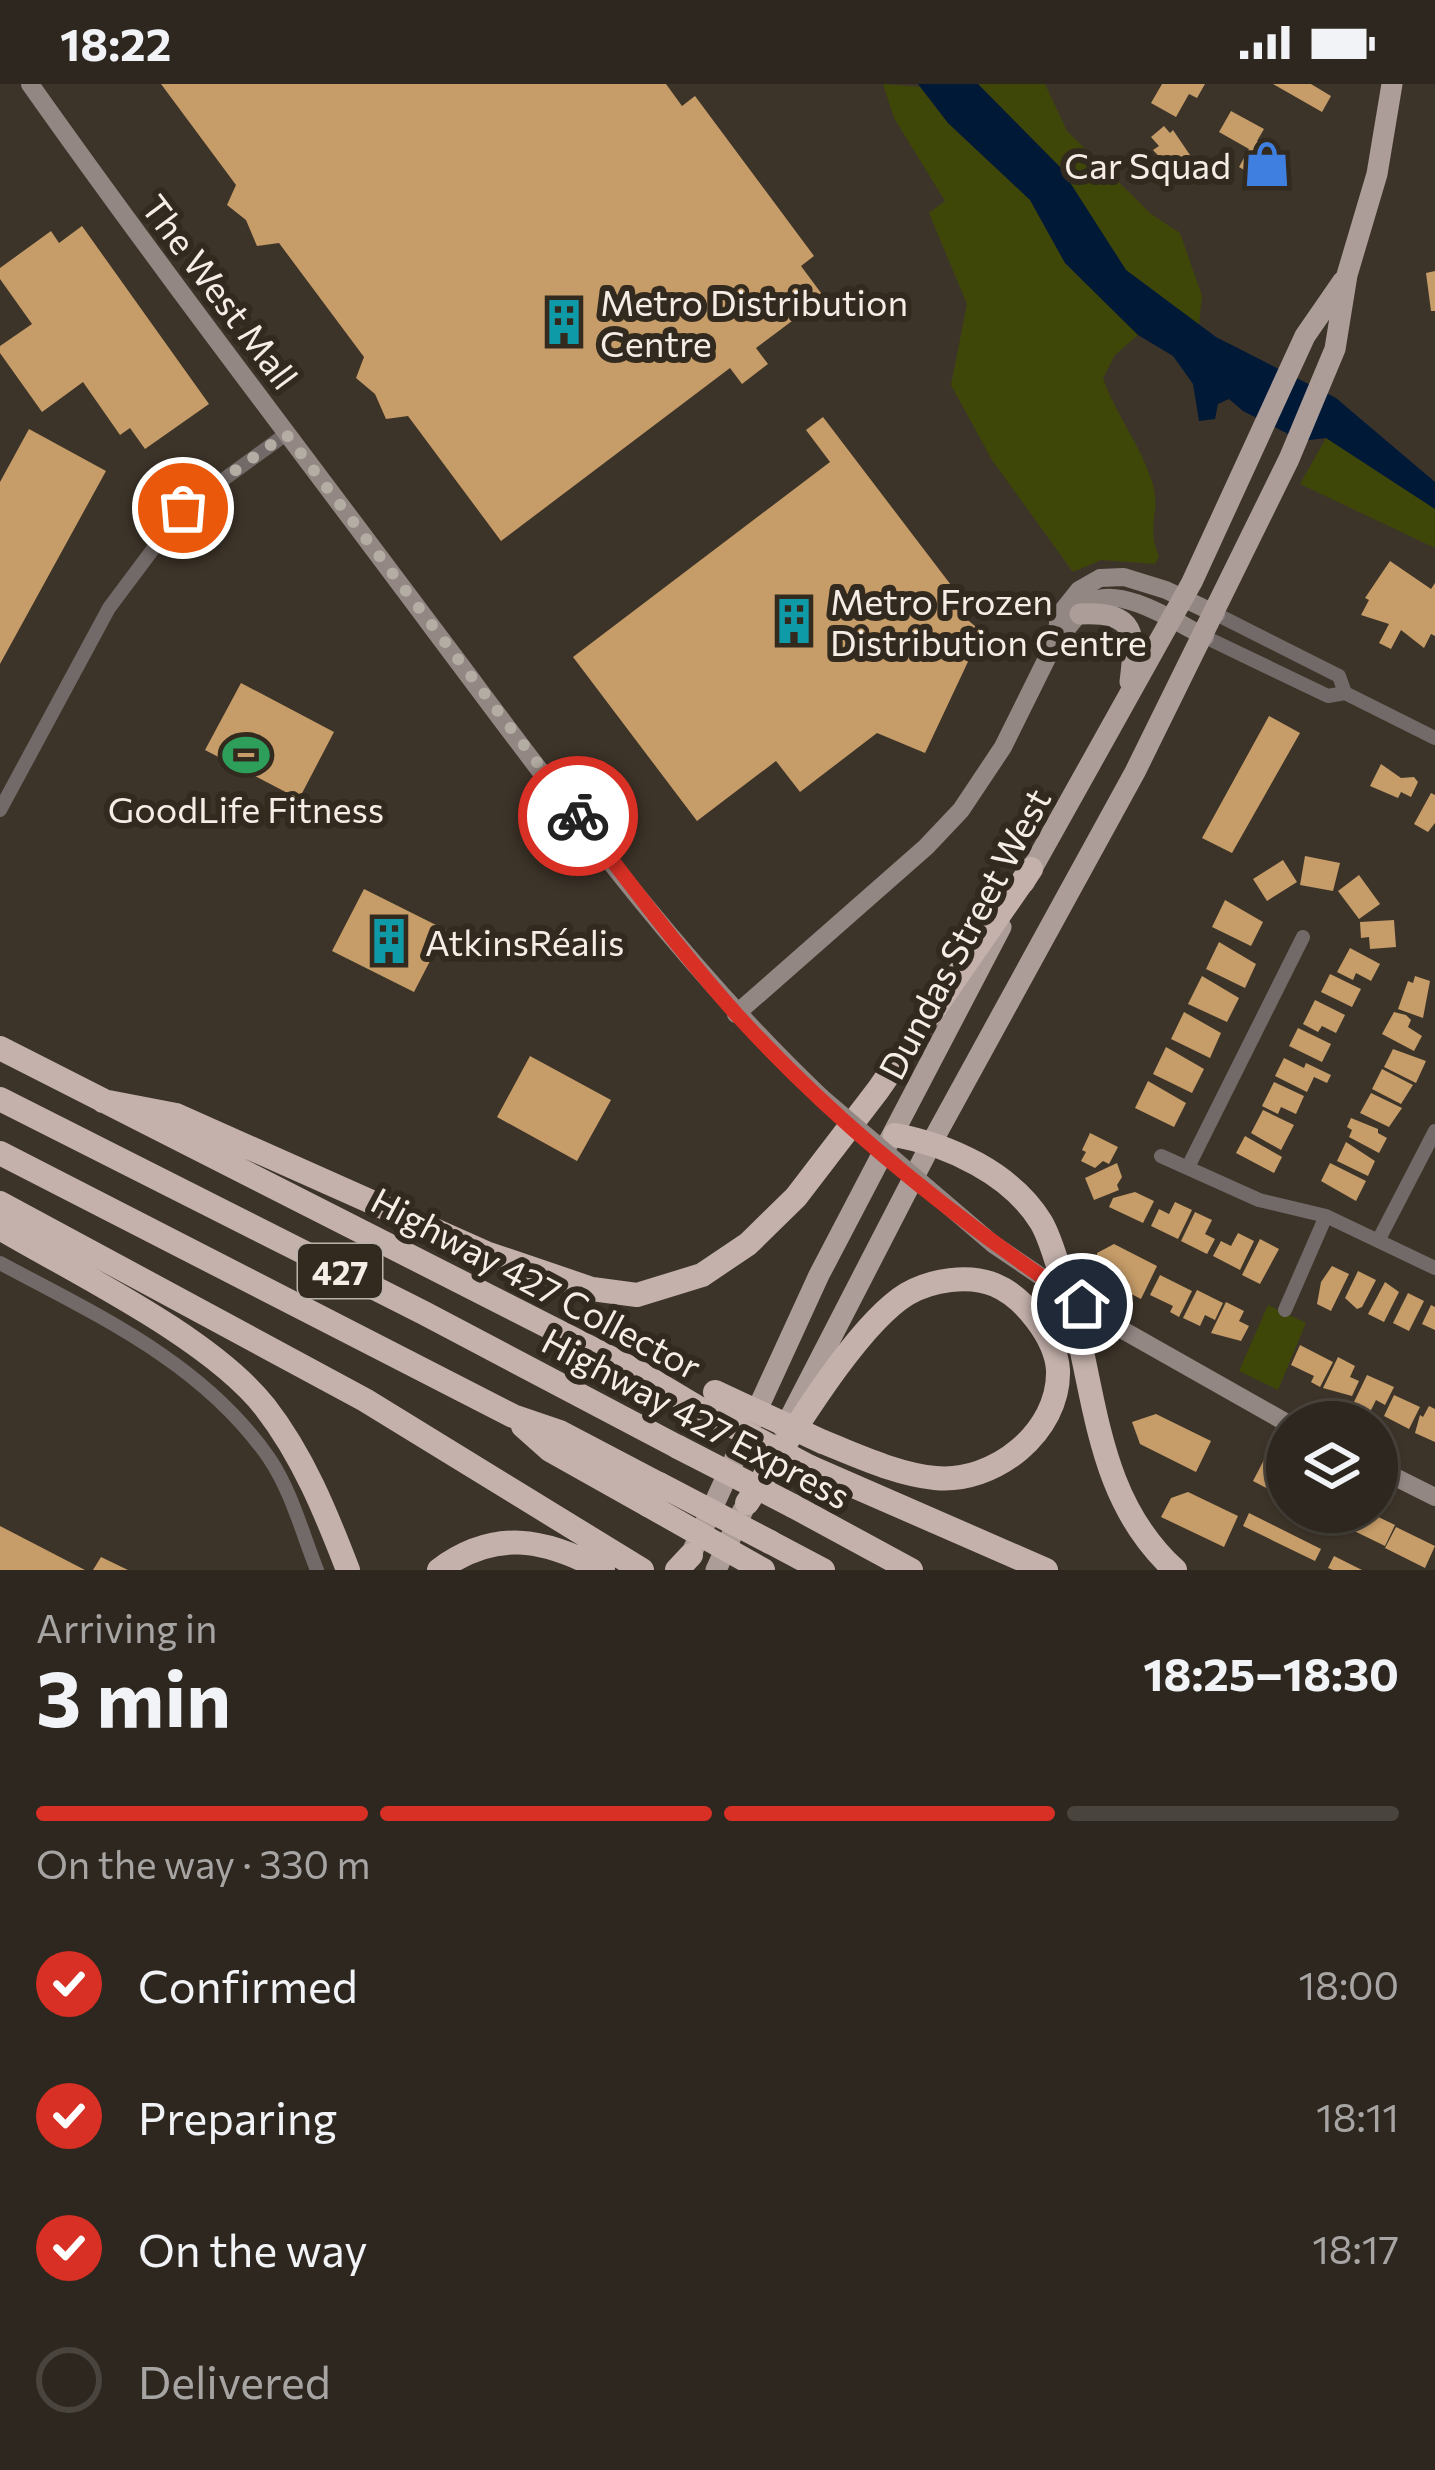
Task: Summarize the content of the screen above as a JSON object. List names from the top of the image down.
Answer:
{
  "streets": {
    "highway": ["427", "Highway 427 Collector", "Highway 427 Express"],
    "main road": ["The West Mall", "Dundas Street West"]
  },
  "places": {
    "shop": ["Car Squad"],
    "building": ["Metro Distribution Centre", "Metro Frozen Distribution Centre", "AtkinsRéalis"],
    "sports": ["GoodLife Fitness"]
  },
  "page": {
    "status": "18:22",
    "heading": ["3 min", "Arriving in", "18:25–18:30"],
    "bar": "On the way · 330 m",
    "list": [
      ["Confirmed", "18:00"],
      ["Preparing", "18:11"],
      ["On the way", "18:17"],
      "Delivered"
    ]
  }
}
